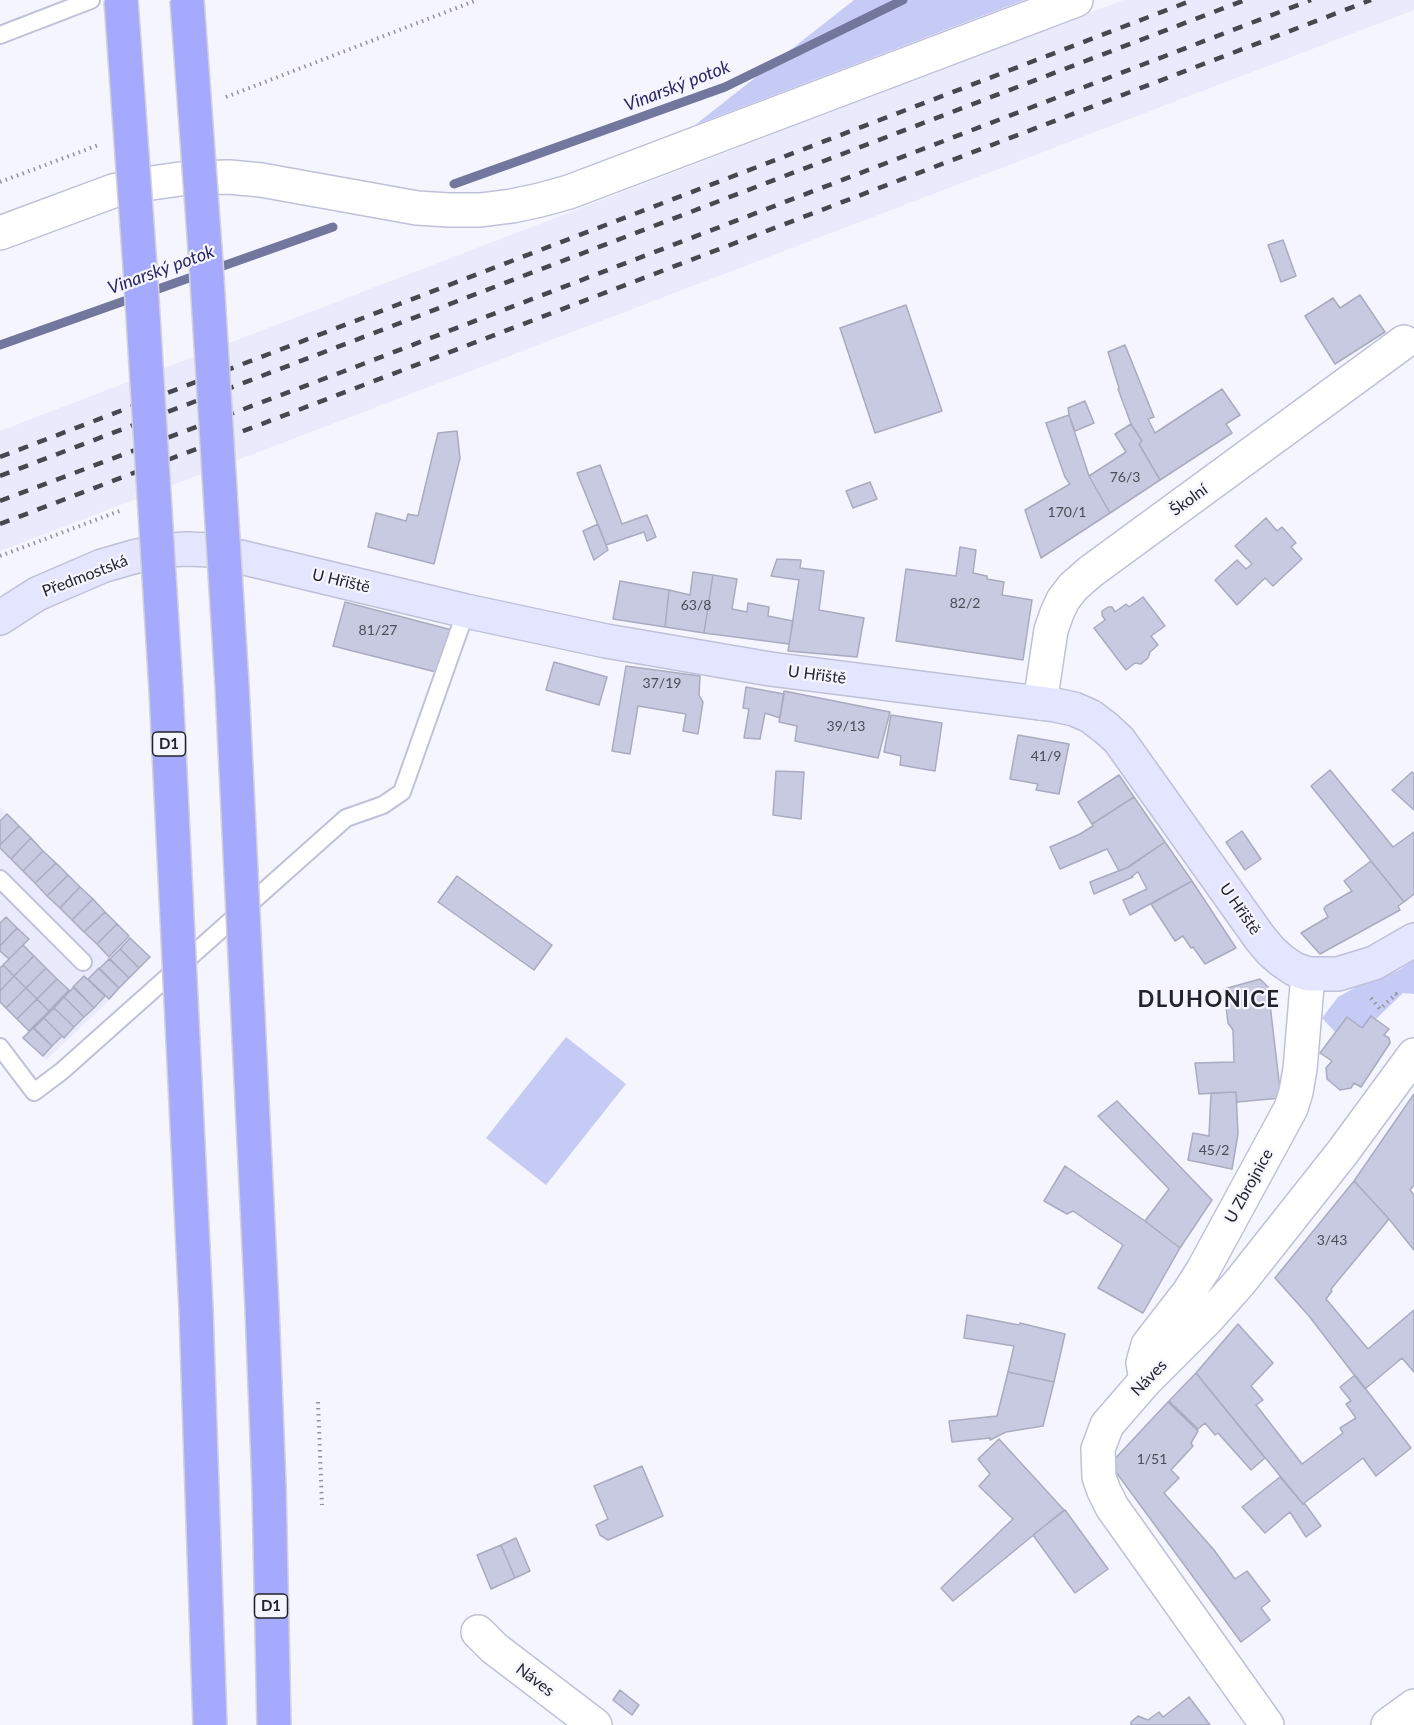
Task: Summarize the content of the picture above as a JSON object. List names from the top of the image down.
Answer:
{
  "streets": {
    "highway": ["D1"],
    "street": [
      "Školní",
      "Předmostská",
      "U Hřiště",
      "U Zbrojnice",
      "Náves"
    ]
  },
  "crossings": [
    ["Školní", "U Hřiště"],
    ["Předmostská", "U Hřiště"],
    ["U Hřiště", "U Zbrojnice"],
    ["U Zbrojnice", "Náves"]
  ],
  "districts": ["DLUHONICE"],
  "water": ["Vinarský potok"],
  "house_numbers": [
    "76/3",
    "170/1",
    "82/2",
    "63/8",
    "81/27",
    "37/19",
    "39/13",
    "41/9",
    "45/2",
    "3/43",
    "1/51"
  ]
}
